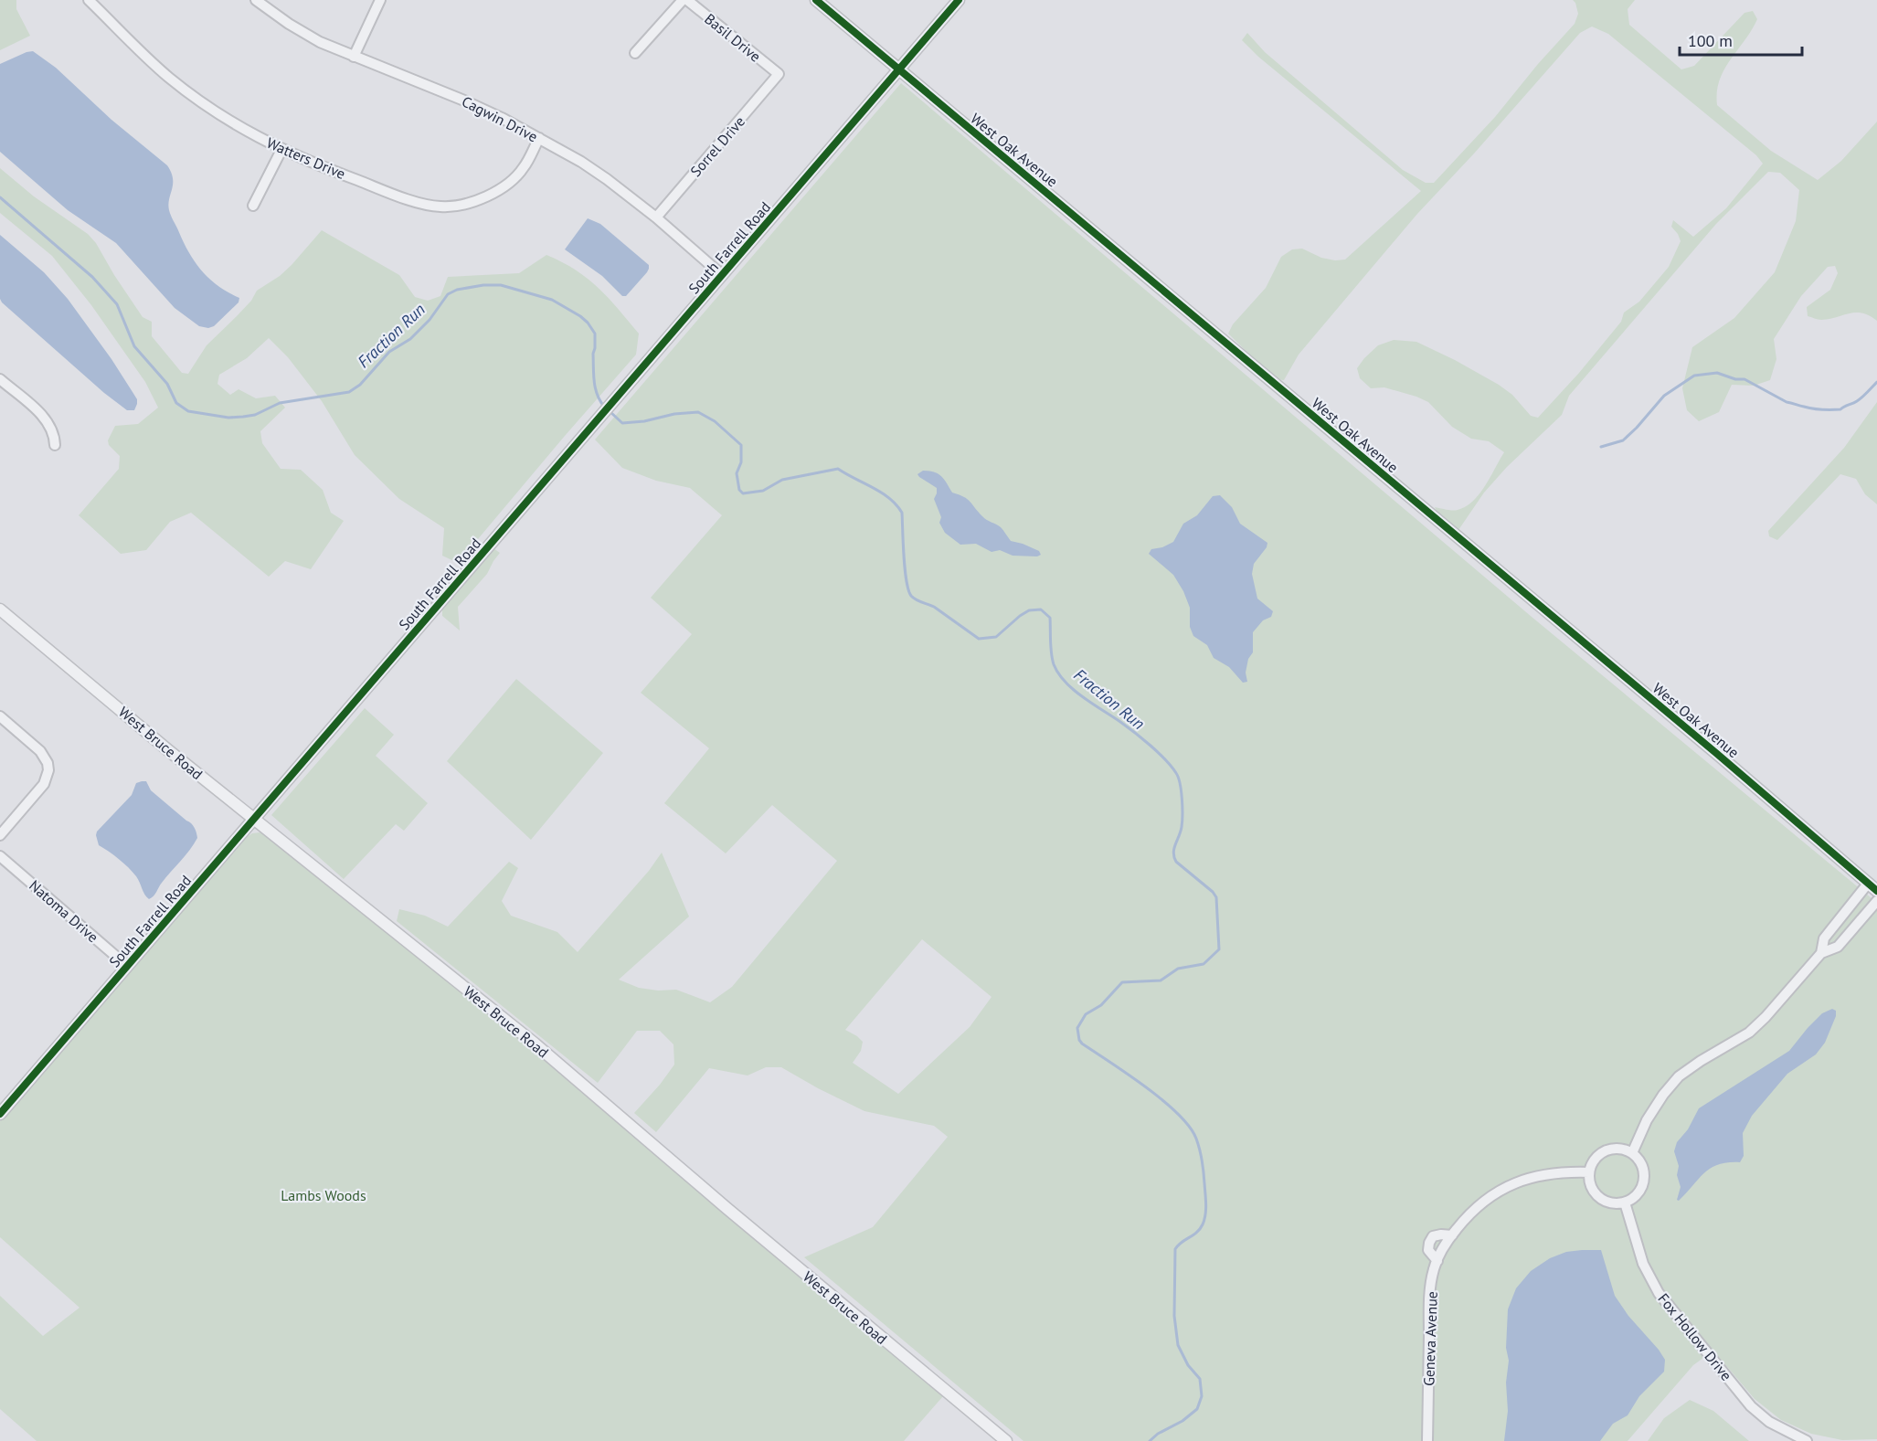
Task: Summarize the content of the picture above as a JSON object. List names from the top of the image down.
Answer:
{
  "streets": {
    "street": [
      "Basil Drive",
      "Cagwin Drive",
      "Sorrel Drive",
      "West Oak Avenue",
      "Watters Drive",
      "South Farrell Road",
      "West Bruce Road",
      "Natoma Drive",
      "Fox Hollow Drive",
      "Geneva Avenue"
    ]
  },
  "crossings": [
    ["Basil Drive", "Sorrel Drive"],
    ["Cagwin Drive", "Sorrel Drive"],
    ["Cagwin Drive", "Watters Drive"],
    ["Cagwin Drive", "South Farrell Road"],
    ["West Oak Avenue", "South Farrell Road"],
    ["South Farrell Road", "West Bruce Road"],
    ["South Farrell Road", "Natoma Drive"],
    ["Fox Hollow Drive", "Geneva Avenue"]
  ],
  "water": ["Fraction Run"],
  "parks": ["Lambs Woods"],
  "scale_bar": "100 m"
}
